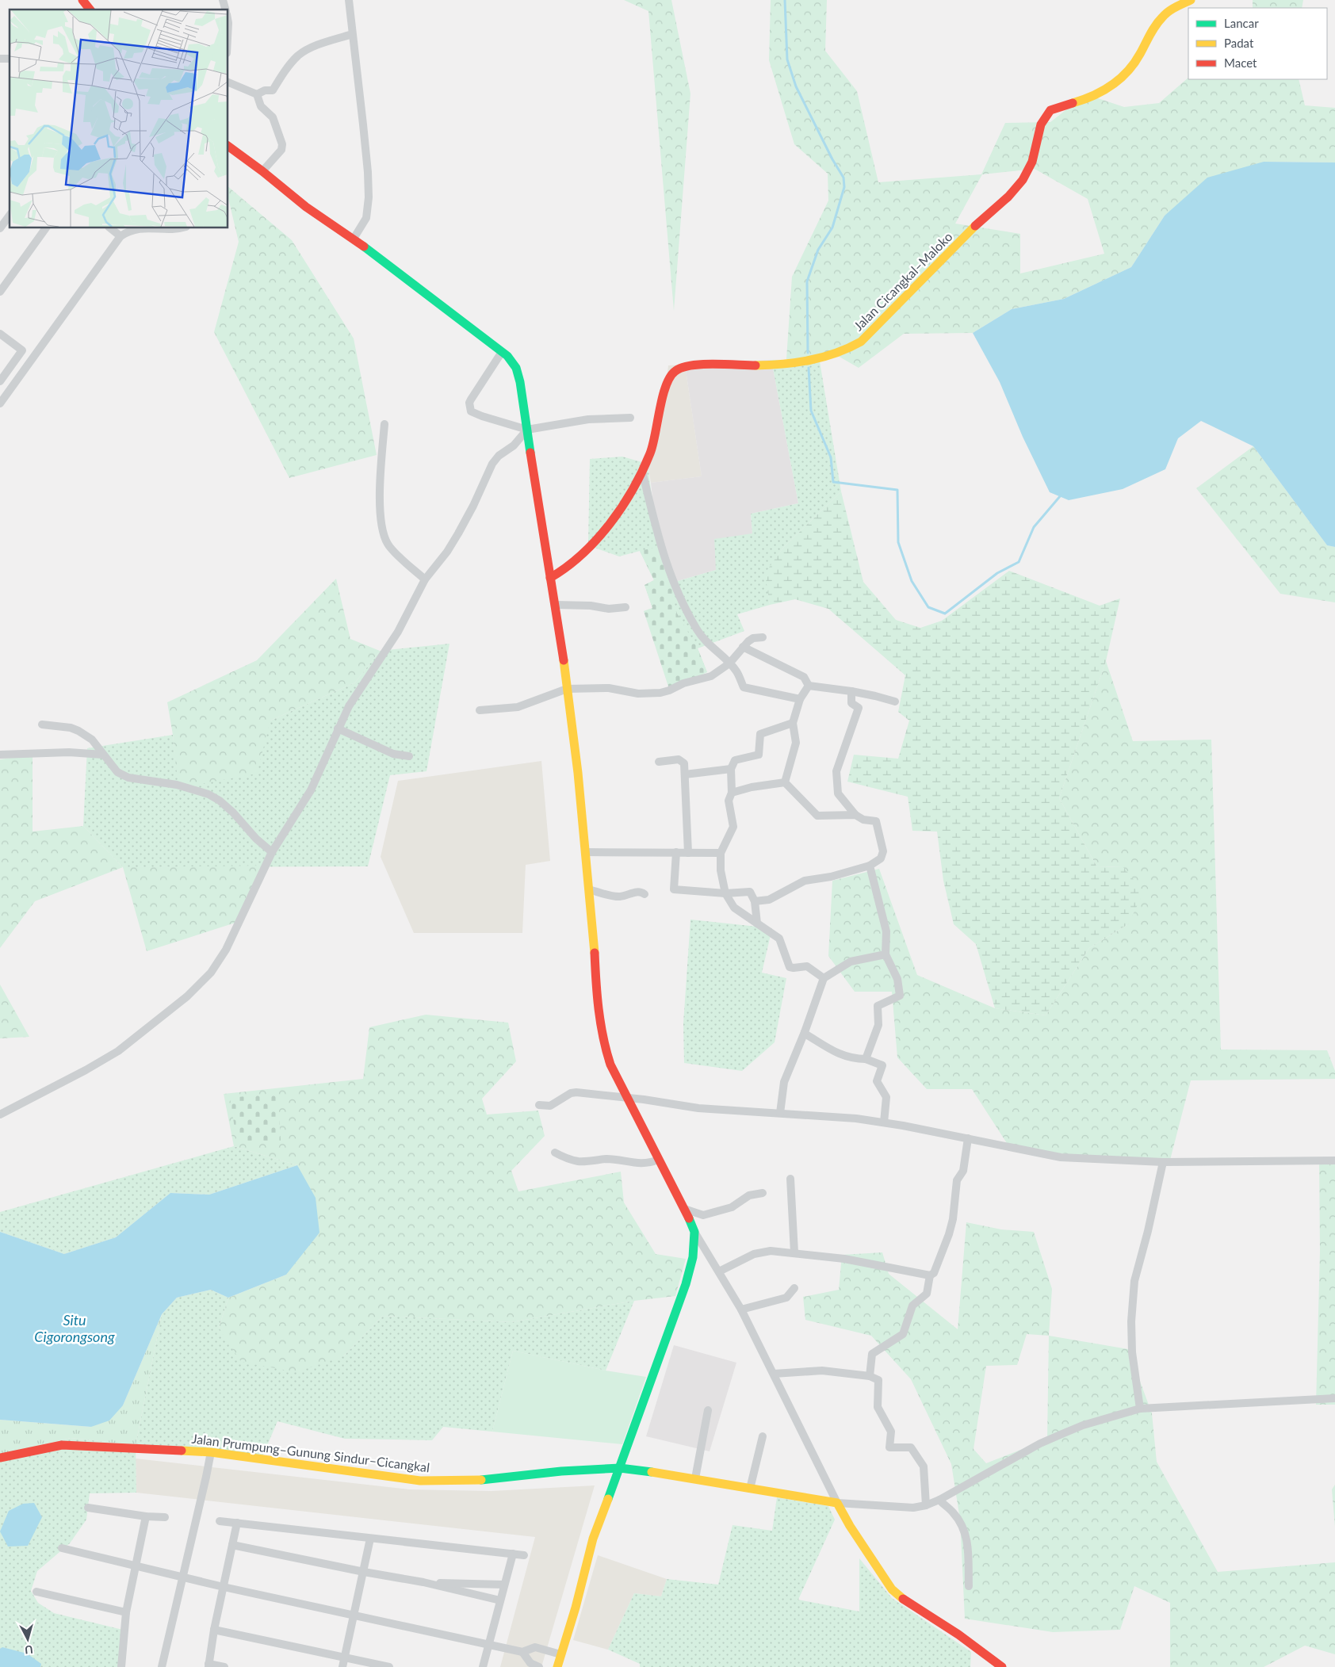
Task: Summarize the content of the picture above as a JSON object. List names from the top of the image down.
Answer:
{
  "streets": {
    "main road": ["Jalan Cicangkal–Maloko", "Jalan Prumpung–Gunung Sindur–Cicangkal"]
  },
  "water": ["Situ Cigorongsong"],
  "legend": ["Lancar", "Padat", "Macet"],
  "north": "bottom"
}
